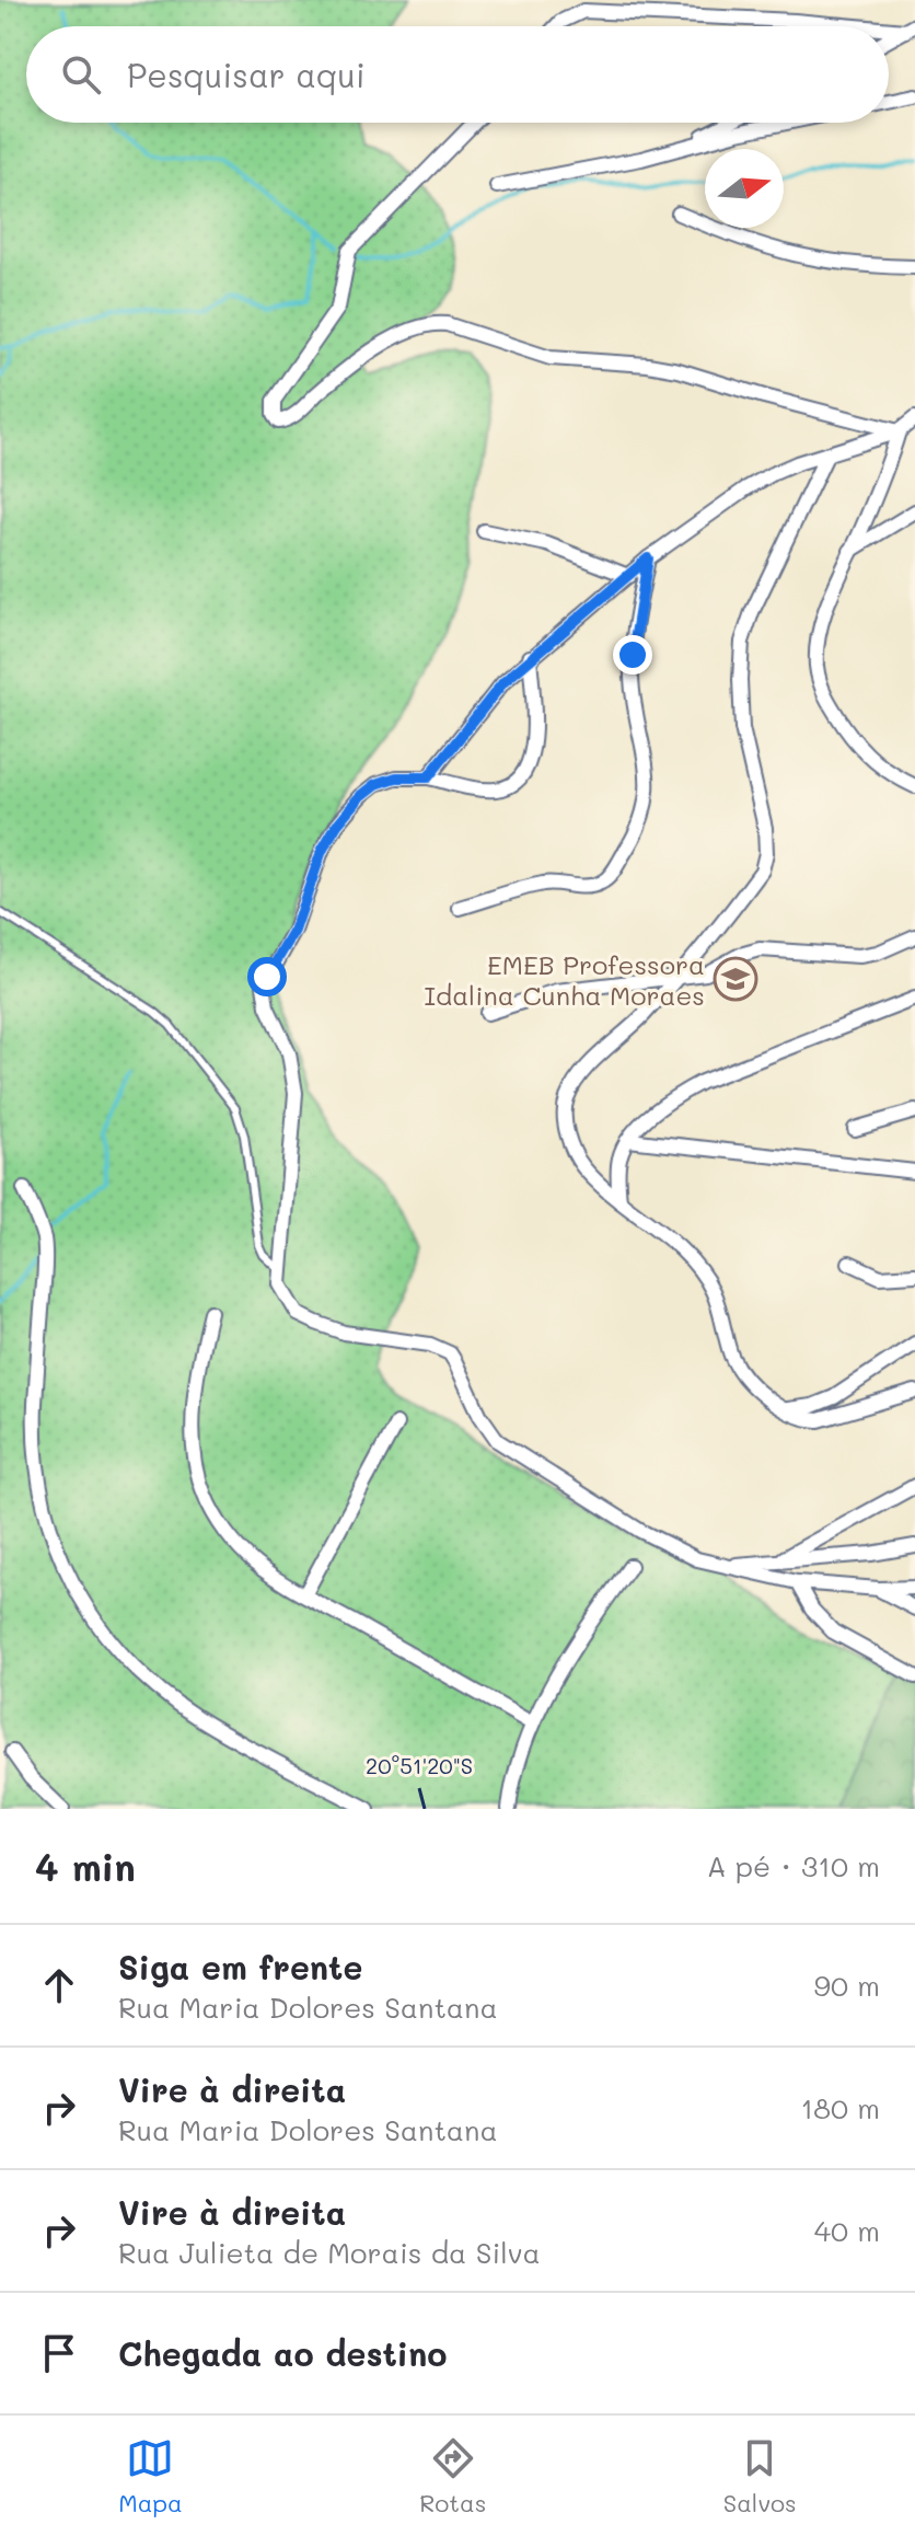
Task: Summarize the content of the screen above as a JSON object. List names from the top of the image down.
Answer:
{
  "places": {
    "school or university": ["EMEB Professora Idalina Cunha Moraes"]
  },
  "north": "right",
  "page": {
    "search": "Pesquisar aqui",
    "heading": ["4 min", "A pé · 310 m"],
    "list": [
      ["Siga em frente", "Rua Maria Dolores Santana", "90 m"],
      ["Vire à direita", "Rua Maria Dolores Santana", "180 m"],
      ["Vire à direita", "Rua Julieta de Morais da Silva", "40 m"],
      "Chegada ao destino"
    ],
    "nav": ["Mapa", "Rotas", "Salvos"]
  },
  "coordinates": ["20°51'20\"S"]
}
